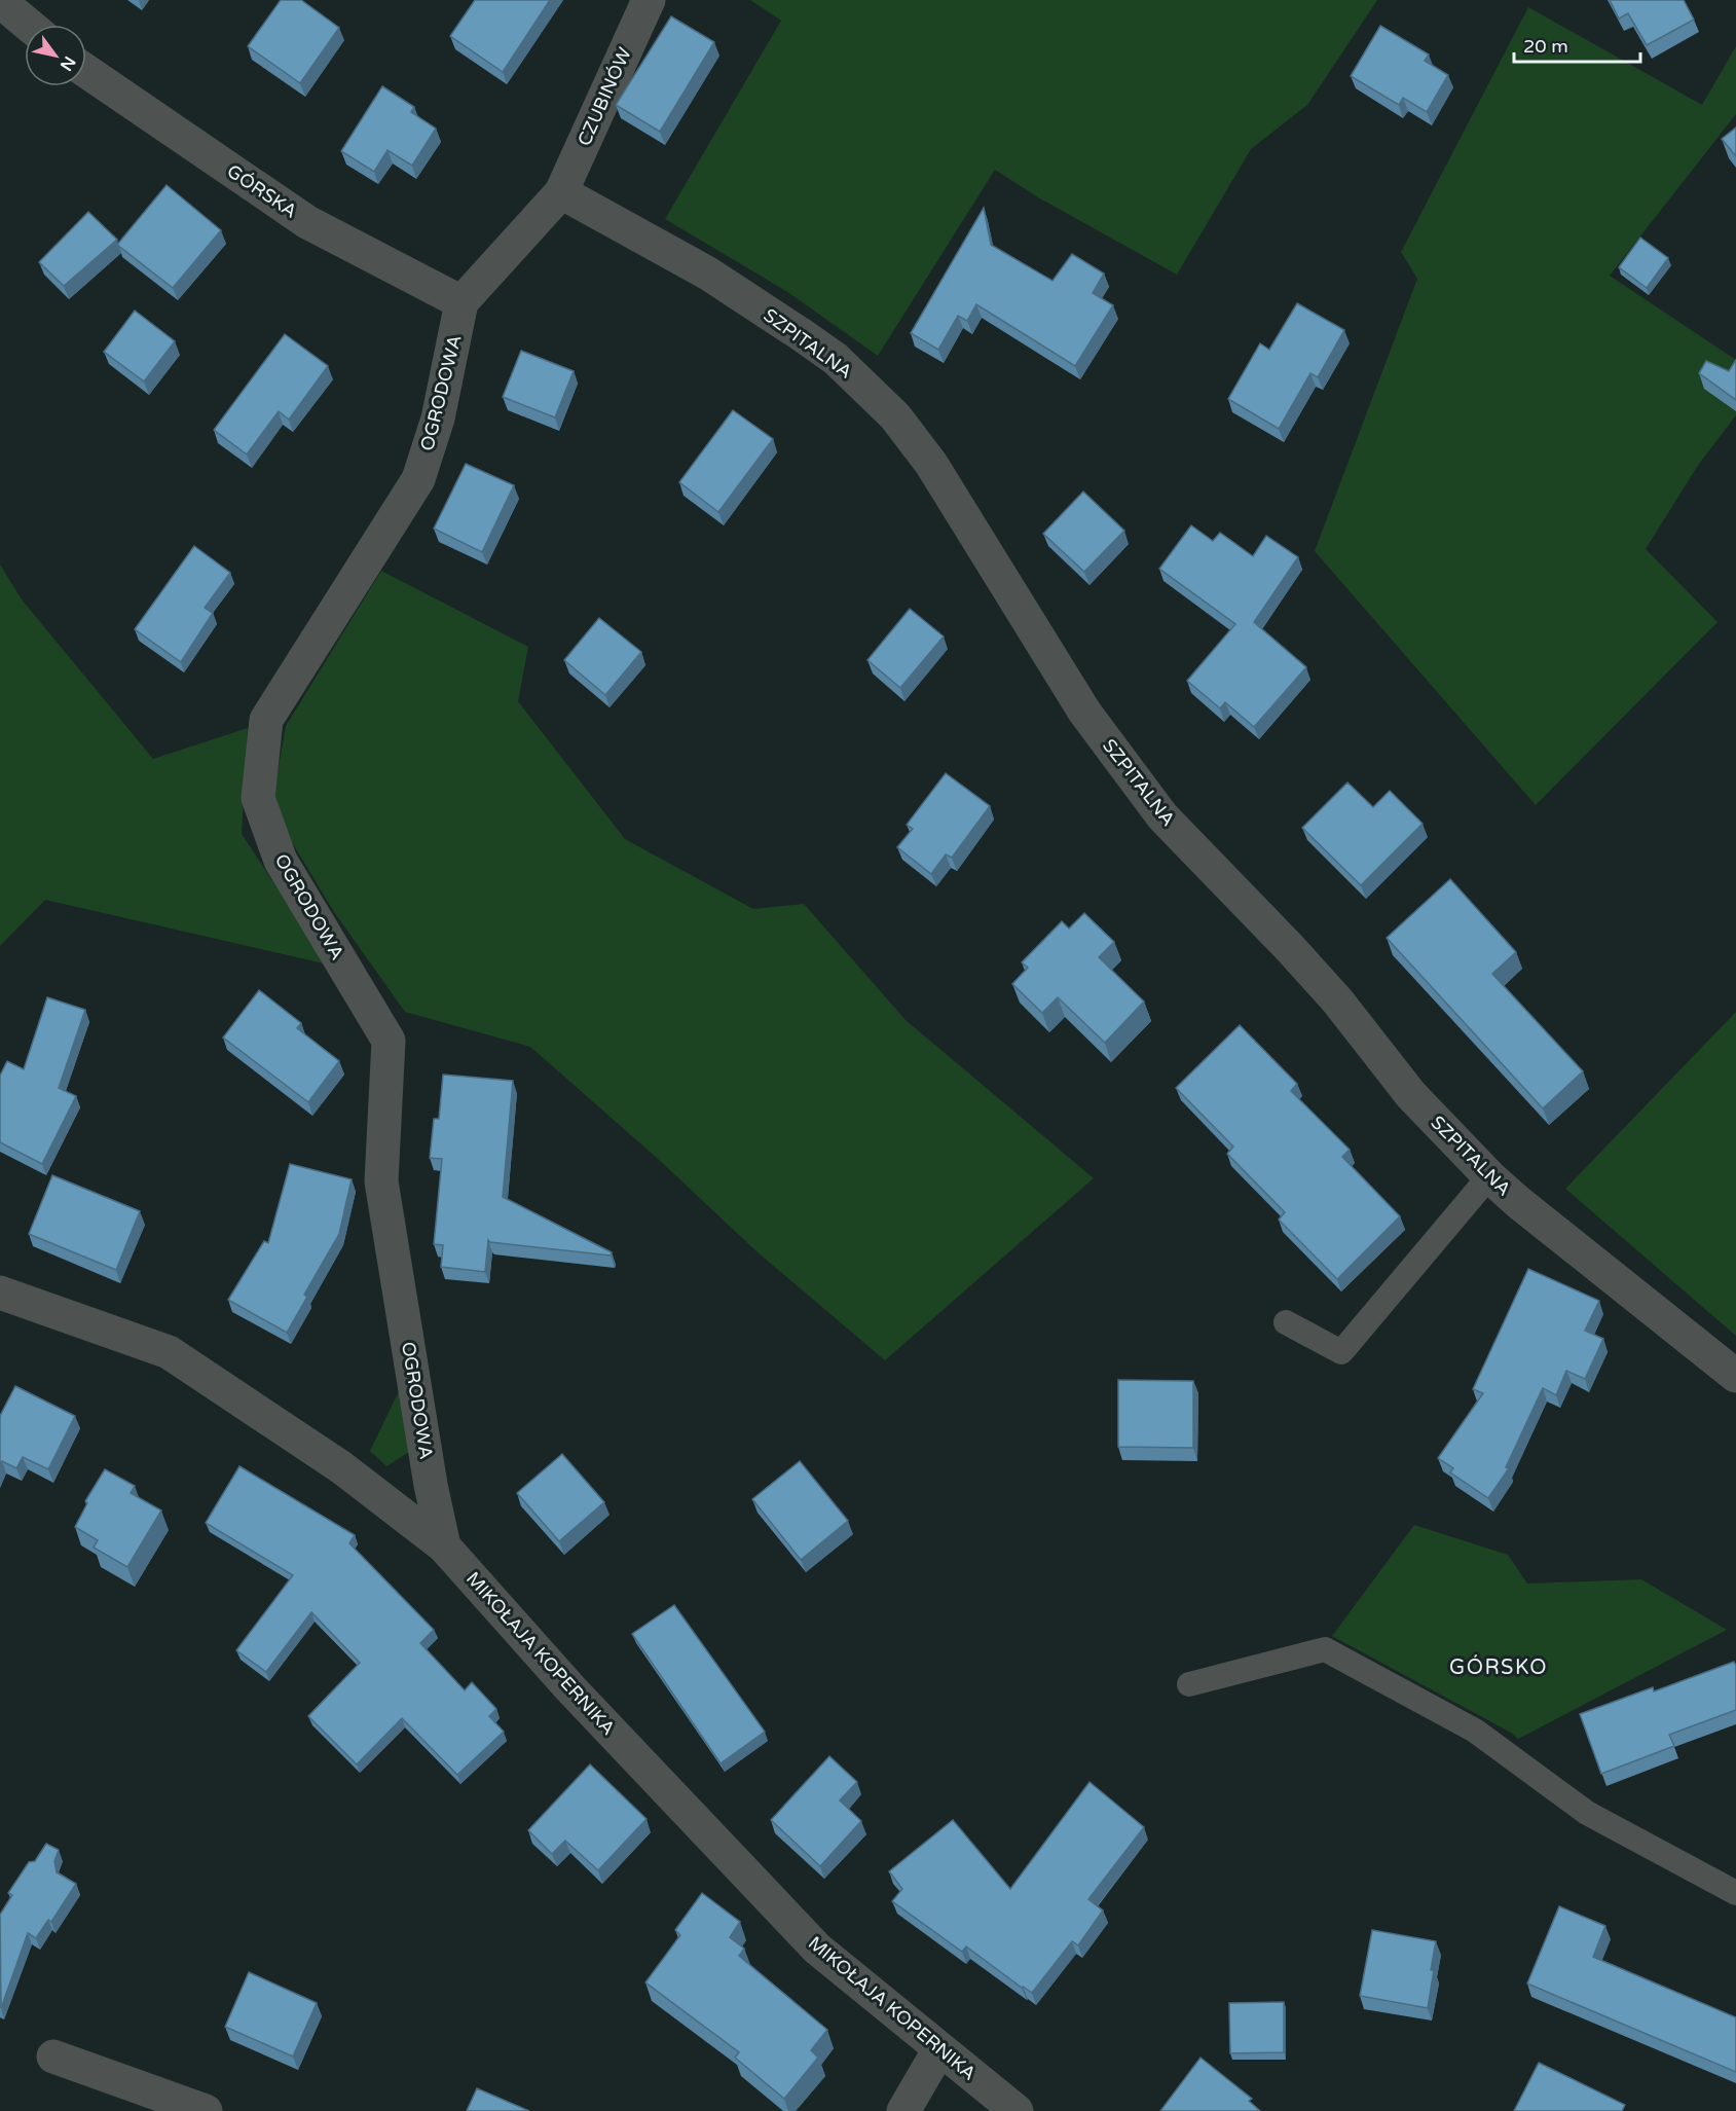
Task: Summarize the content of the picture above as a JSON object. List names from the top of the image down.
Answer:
{
  "streets": {
    "street": [
      "CZUBINÓW",
      "GÓRSKA",
      "SZPITALNA",
      "OGRODOWA",
      "MIKOŁAJA KOPERNIKA"
    ]
  },
  "crossings": [
    ["CZUBINÓW", "SZPITALNA"],
    ["GÓRSKA", "OGRODOWA"],
    ["OGRODOWA", "MIKOŁAJA KOPERNIKA"]
  ],
  "districts": ["GÓRSKO"],
  "scale_bar": "20 m",
  "north": "bottom right"
}
